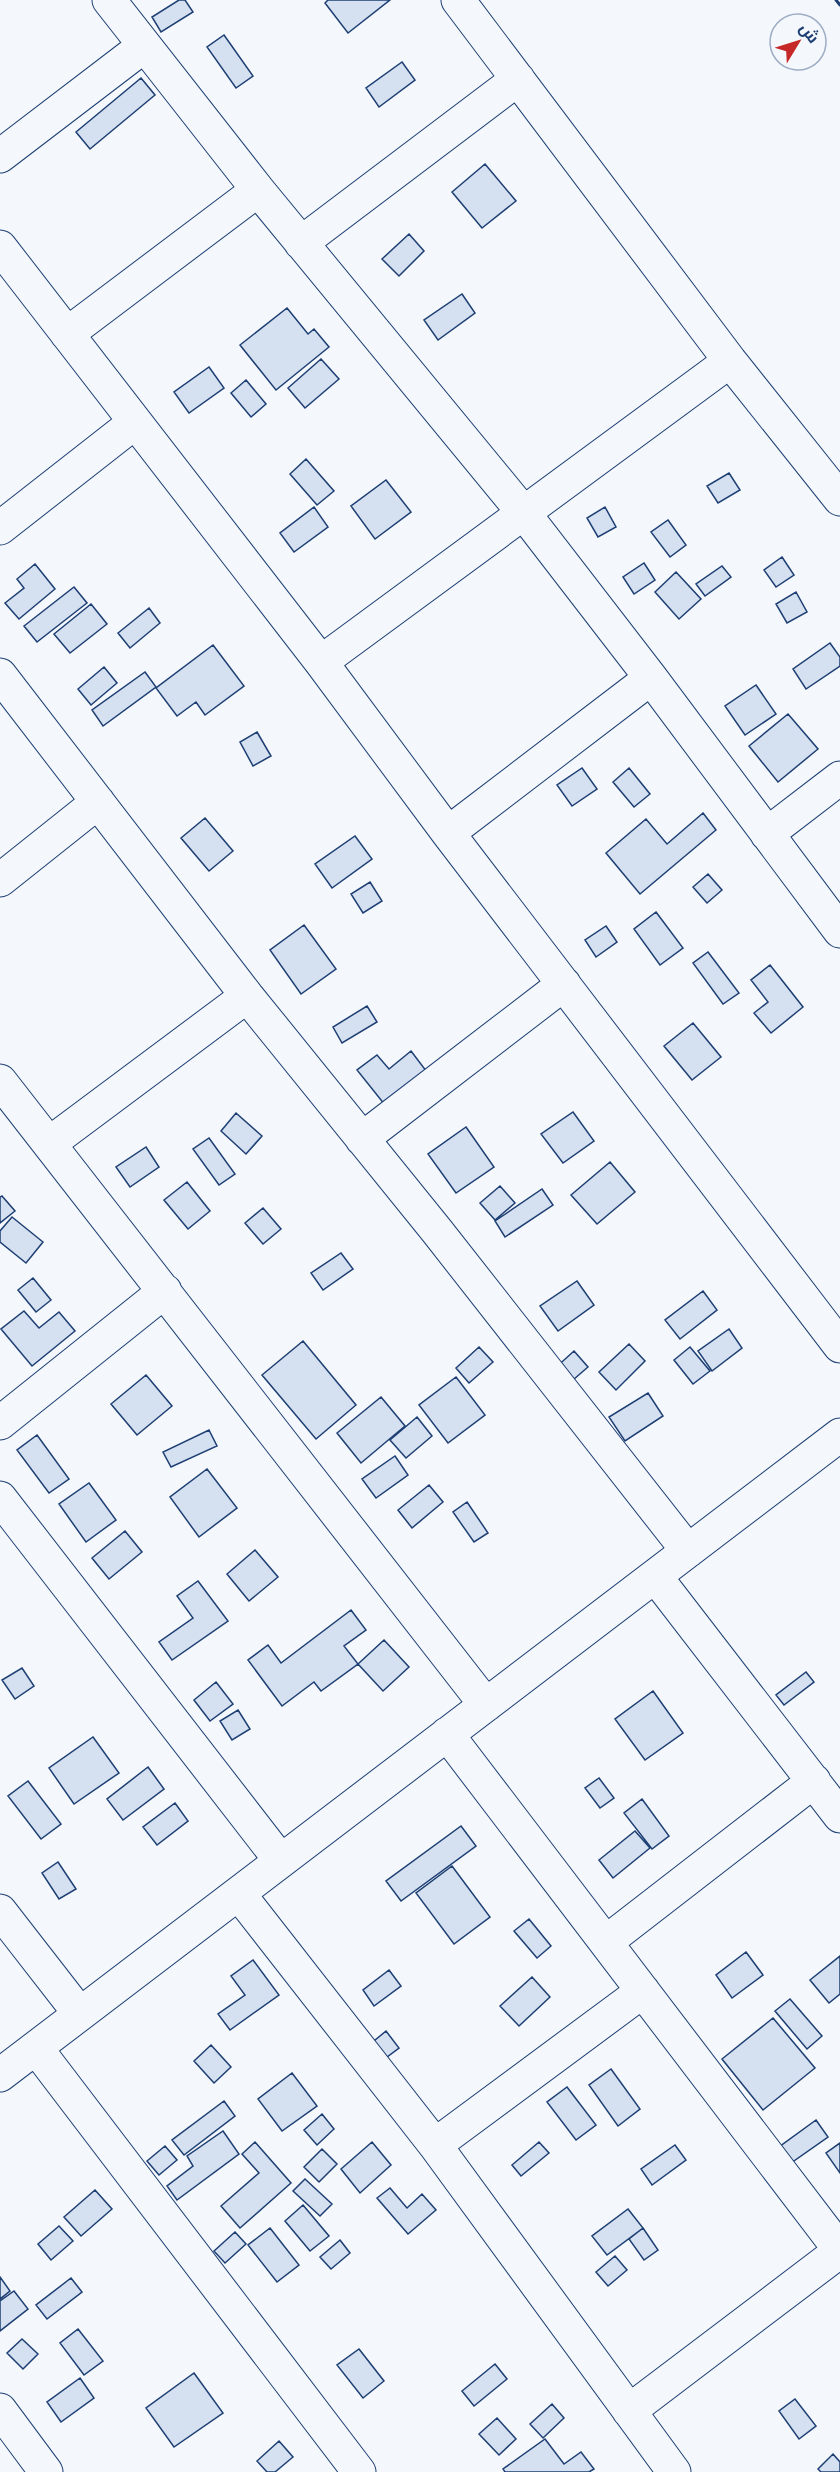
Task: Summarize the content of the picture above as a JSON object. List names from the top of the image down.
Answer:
{
  "north": "top right"
}
